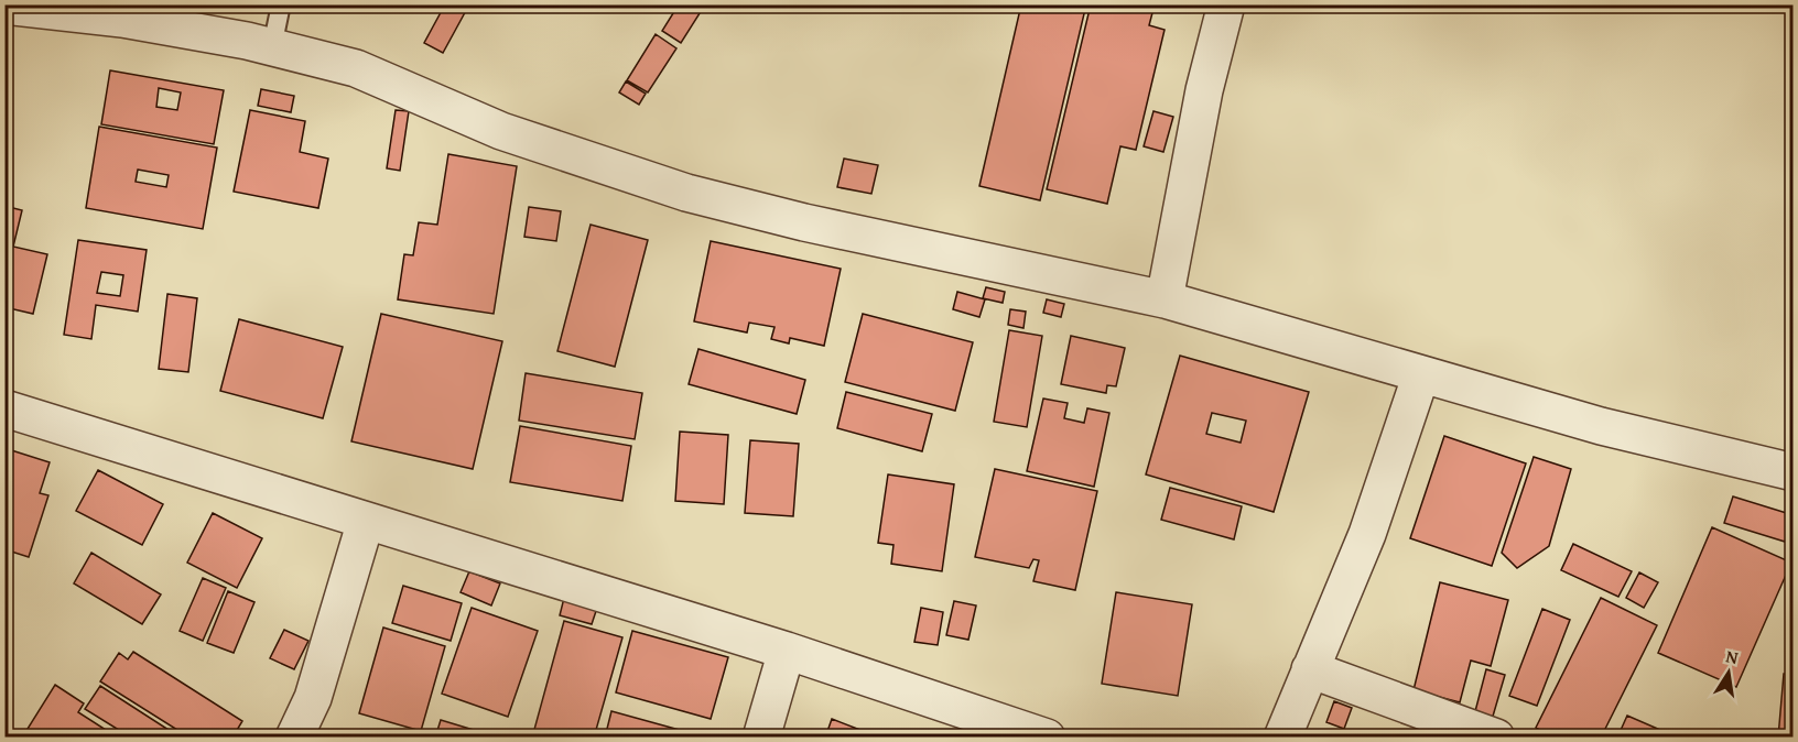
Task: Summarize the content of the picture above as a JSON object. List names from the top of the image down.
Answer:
{
  "north": "top"
}
